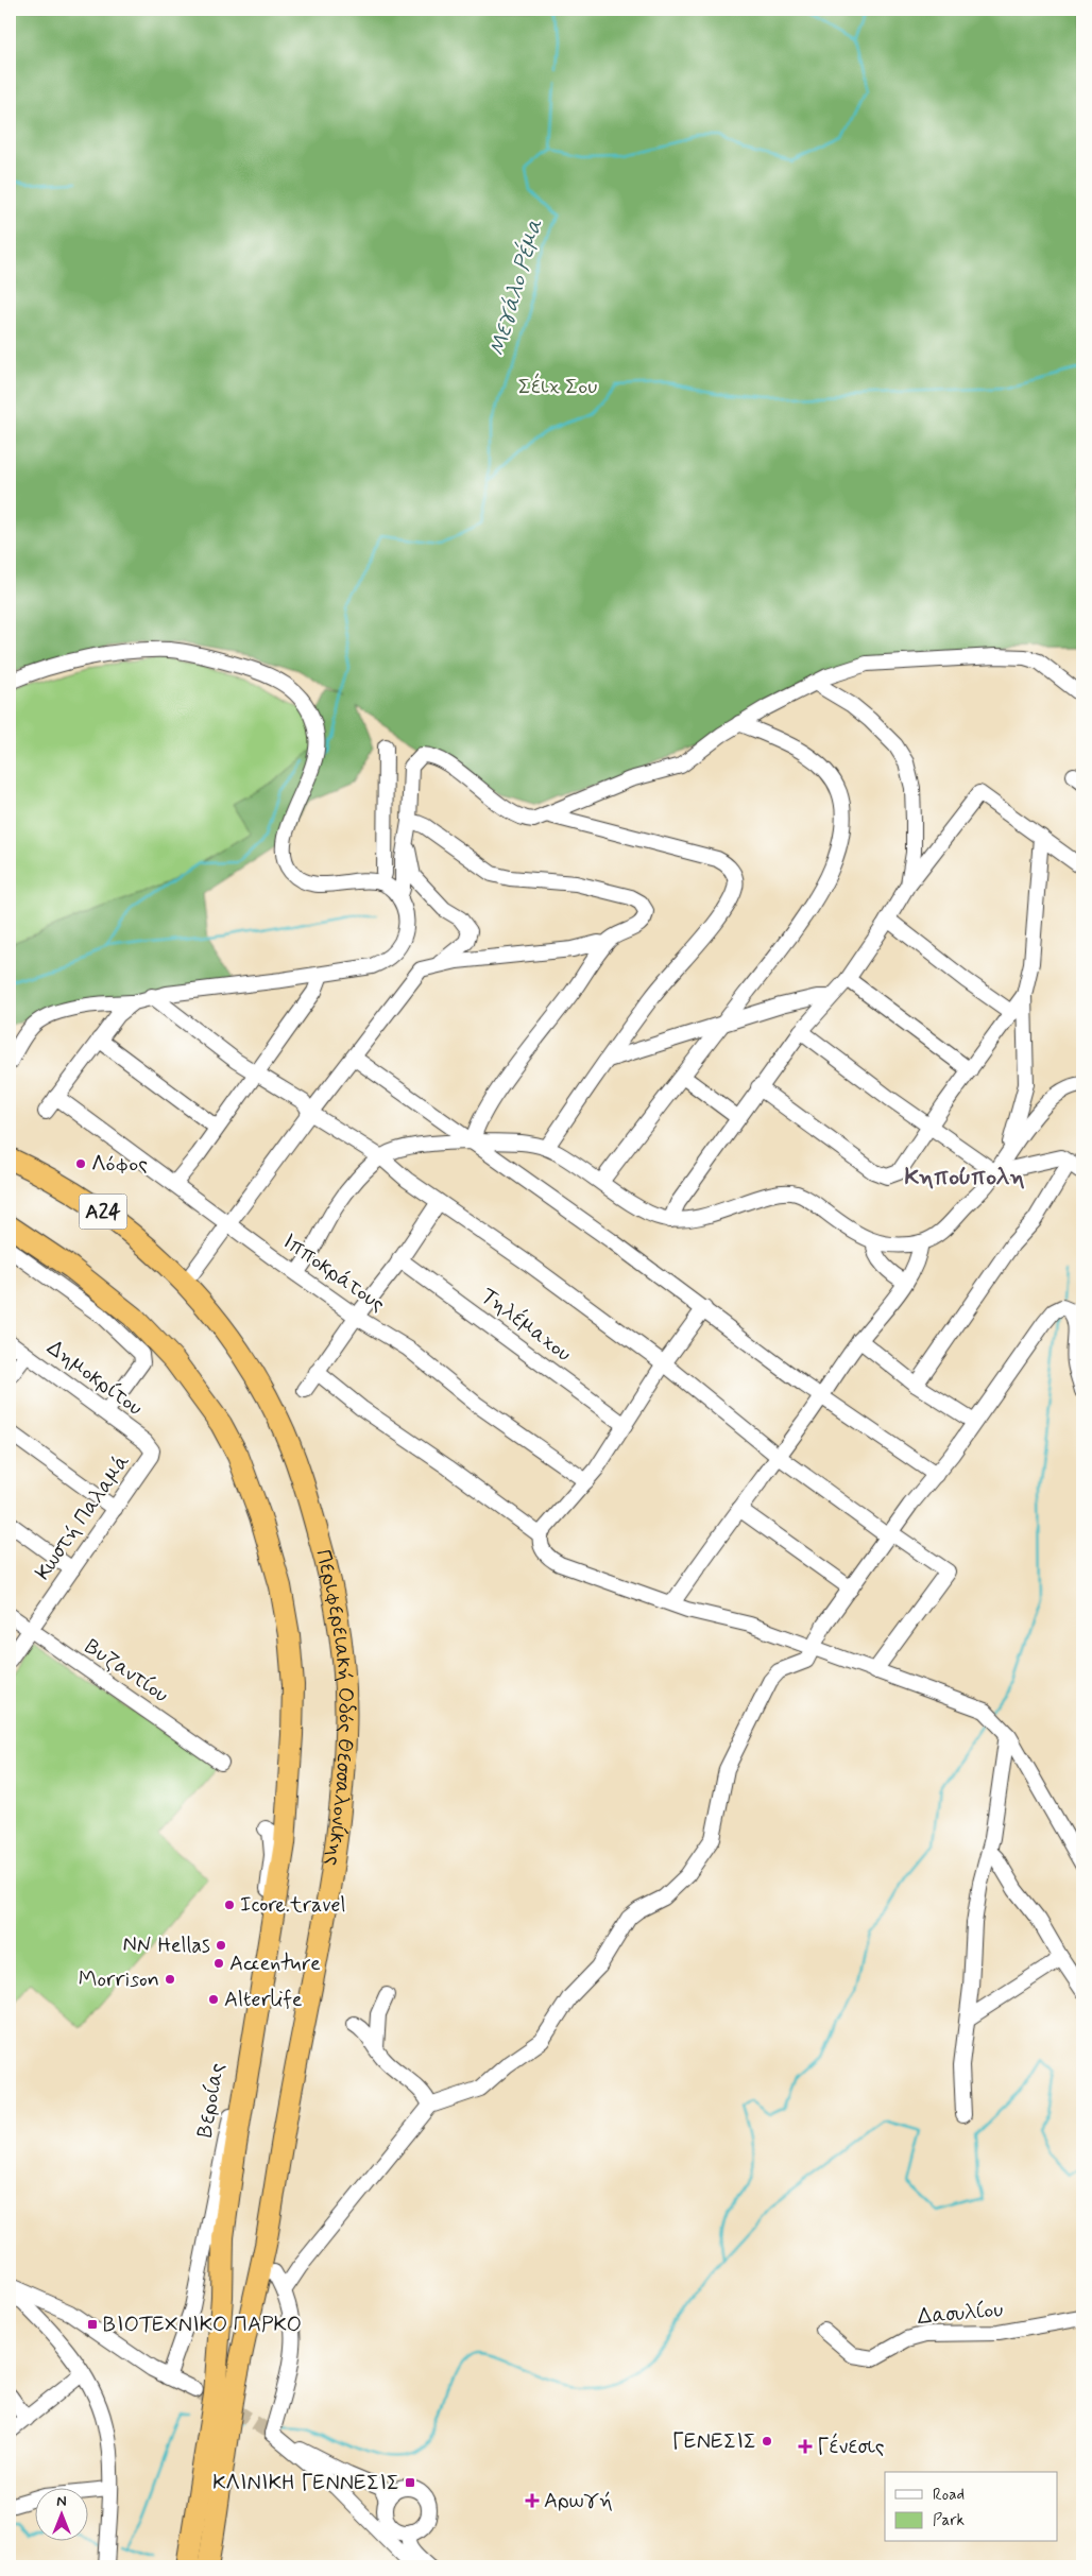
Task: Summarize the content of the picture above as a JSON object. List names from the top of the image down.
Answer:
{
  "streets": {
    "highway": ["Α24", "Περιφερειακή Οδός Θεσσαλονίκης"],
    "street": [
      "Ιπποκράτους",
      "Τηλέμαχου",
      "Δημοκρίτου",
      "Κωστή Παλαμά",
      "Βυζαντίου",
      "Βεροίας",
      "Δασυλίου"
    ]
  },
  "crossings": [
    ["Δημοκρίτου", "Κωστή Παλαμά"],
    ["Κωστή Παλαμά", "Βυζαντίου"]
  ],
  "districts": ["Κηπούπολη"],
  "water": ["Μεγάλο Ρέμα"],
  "parks": ["Σέιχ Σου"],
  "places": {
    "other": [
      "Λόφος",
      "Icore.travel",
      "NN Hellas",
      "Accenture",
      "Morrison",
      "Alterlife",
      "ΓΕΝΕΣΙΣ"
    ],
    "transit": ["ΒΙΟΤΕΧΝΙΚΟ ΠΑΡΚΟ", "ΚΛΙΝΙΚΗ ΓΕΝΝΕΣΙΣ"],
    "health": ["Γένεσις", "Αρωγή"]
  },
  "legend": ["Road", "Park"],
  "north": "top"
}
